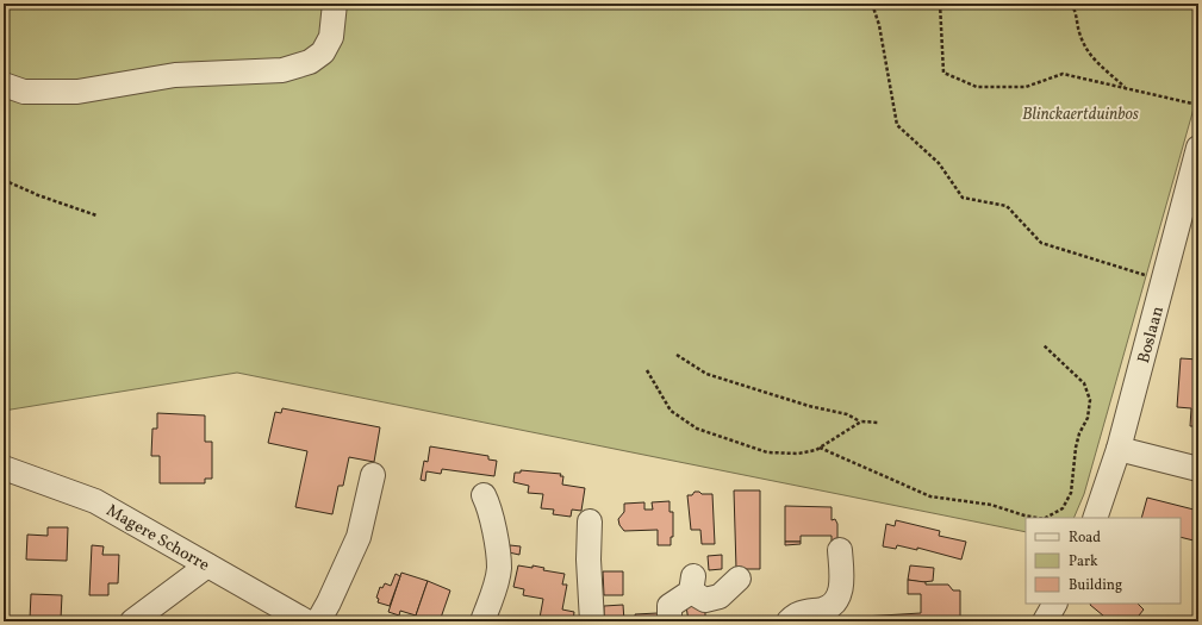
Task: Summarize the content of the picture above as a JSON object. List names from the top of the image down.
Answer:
{
  "streets": {
    "street": ["Boslaan", "Magere Schorre"]
  },
  "parks": ["Blinckaertduinbos"],
  "legend": ["Road", "Park", "Building"]
}
